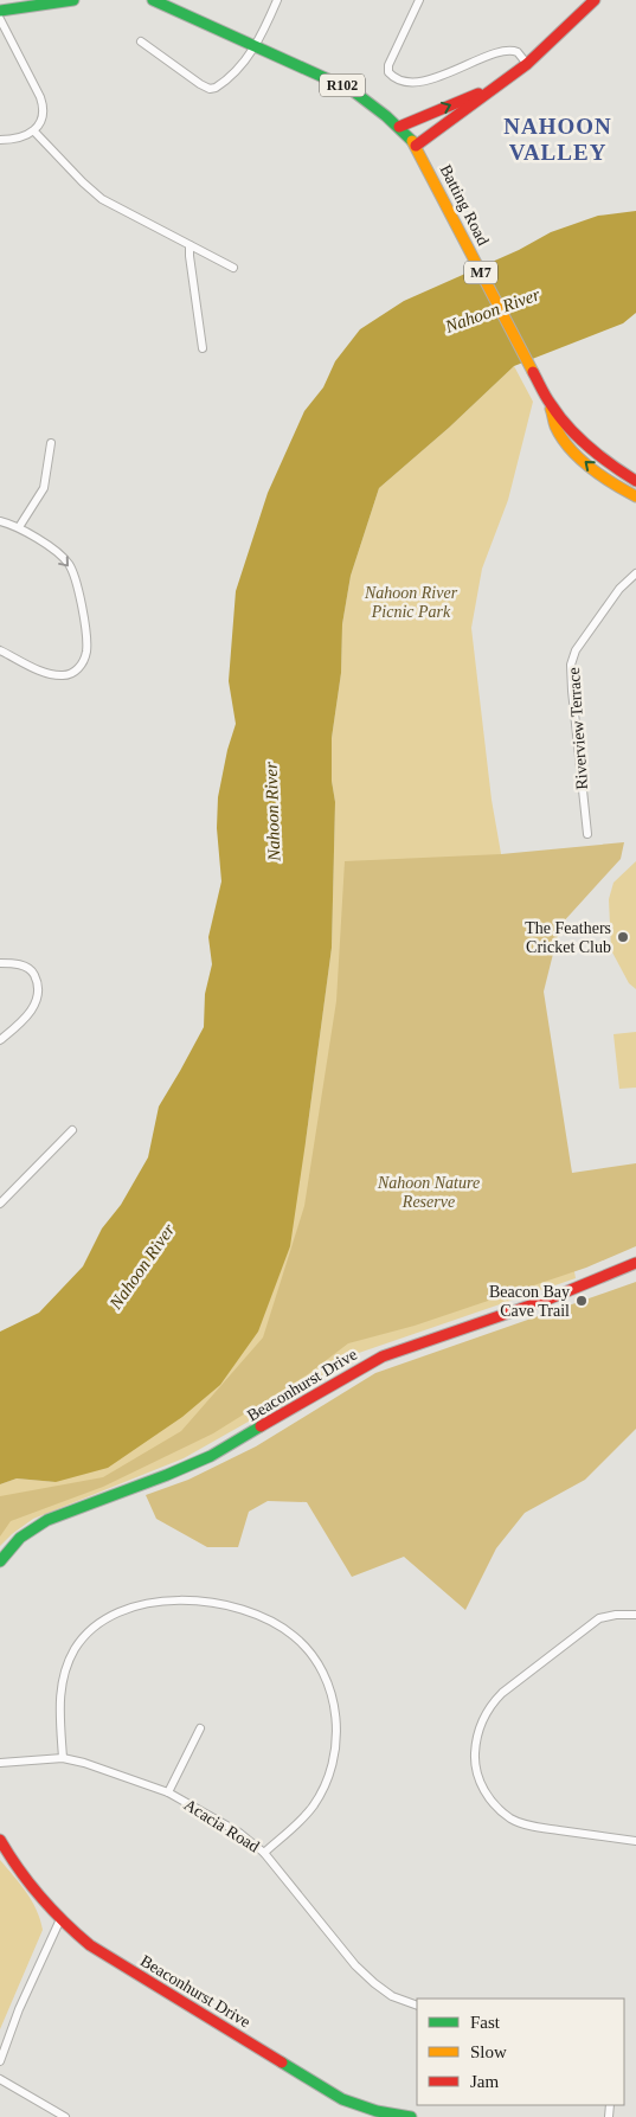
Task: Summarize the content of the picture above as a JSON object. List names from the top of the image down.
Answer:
{
  "streets": {
    "main road": [
      "R102",
      "Batting Road",
      "M7",
      "Beaconhurst Drive"
    ],
    "street": ["Riverview Terrace", "Acacia Road"]
  },
  "crossings": [
    ["R102", "Batting Road"]
  ],
  "districts": ["NAHOON VALLEY"],
  "water": ["Nahoon River"],
  "parks": ["Nahoon River Picnic Park", "Nahoon Nature Reserve"],
  "places": ["The Feathers Cricket Club", "Beacon Bay Cave Trail"],
  "legend": ["Fast", "Slow", "Jam"]
}
